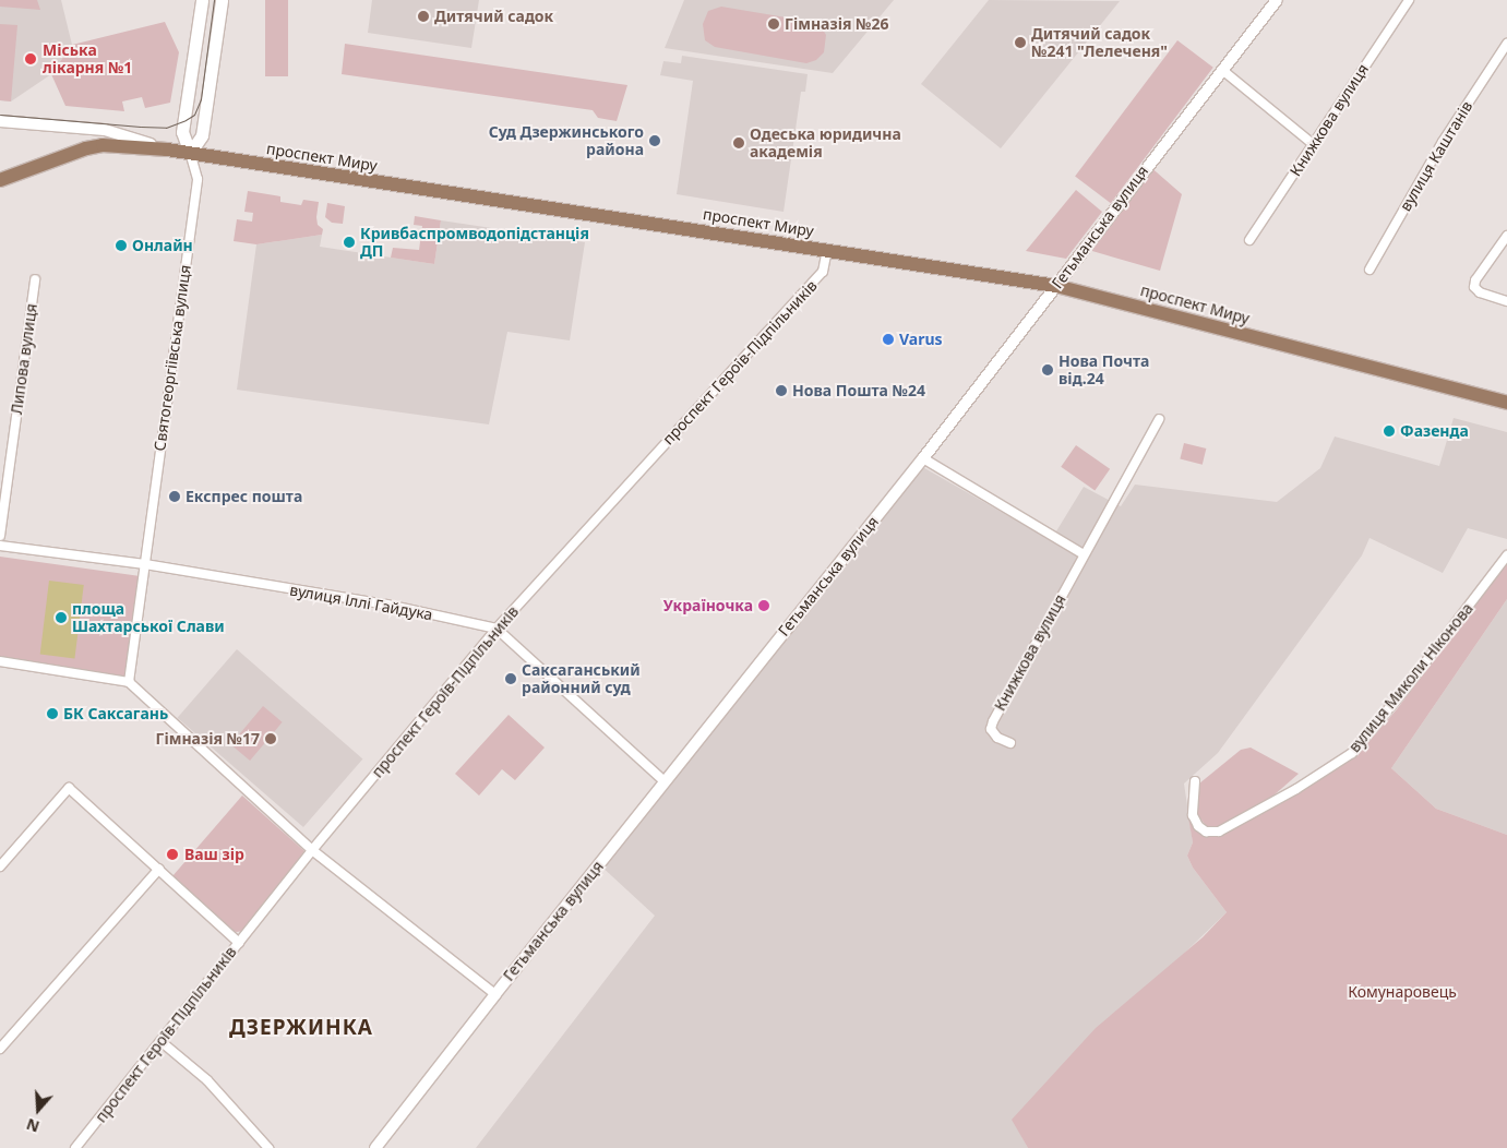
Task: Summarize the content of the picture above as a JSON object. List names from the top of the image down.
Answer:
{
  "streets": {
    "main road": ["проспект Миру", "Святогеоргіївська вулиця"],
    "street": [
      "Книжкова вулиця",
      "вулиця Каштанів",
      "Гетьманська вулиця",
      "Липова вулиця",
      "проспект Героїв-Підпільників",
      "вулиця Іллі Гайдука",
      "вулиця Миколи Ніконова"
    ]
  },
  "crossings": [
    ["проспект Миру", "Гетьманська вулиця"],
    ["проспект Миру", "Святогеоргіївська вулиця"],
    ["проспект Миру", "проспект Героїв-Підпільників"],
    ["Гетьманська вулиця", "вулиця Іллі Гайдука"],
    ["Святогеоргіївська вулиця", "вулиця Іллі Гайдука"],
    ["проспект Героїв-Підпільників", "вулиця Іллі Гайдука"]
  ],
  "districts": ["ДЗЕРЖИНКА"],
  "parks": ["Комунаровець"],
  "places": [
    "Дитячий садок",
    "Гімназія №26",
    "Дитячий садок №241 \"Лелеченя\"",
    "Міська лікарня №1",
    "Суд Дзержинського района",
    "Одеська юридична академія",
    "Кривбаспромводопідстанція ДП",
    "Онлайн",
    "Varus",
    "Нова Почта від.24",
    "Нова Пошта №24",
    "Фазенда",
    "Експрес пошта",
    "Україночка",
    "площа Шахтарської Слави",
    "Саксаганський районний суд",
    "БК Саксагань",
    "Гімназія №17",
    "Ваш зір"
  ],
  "north": "bottom"
}
